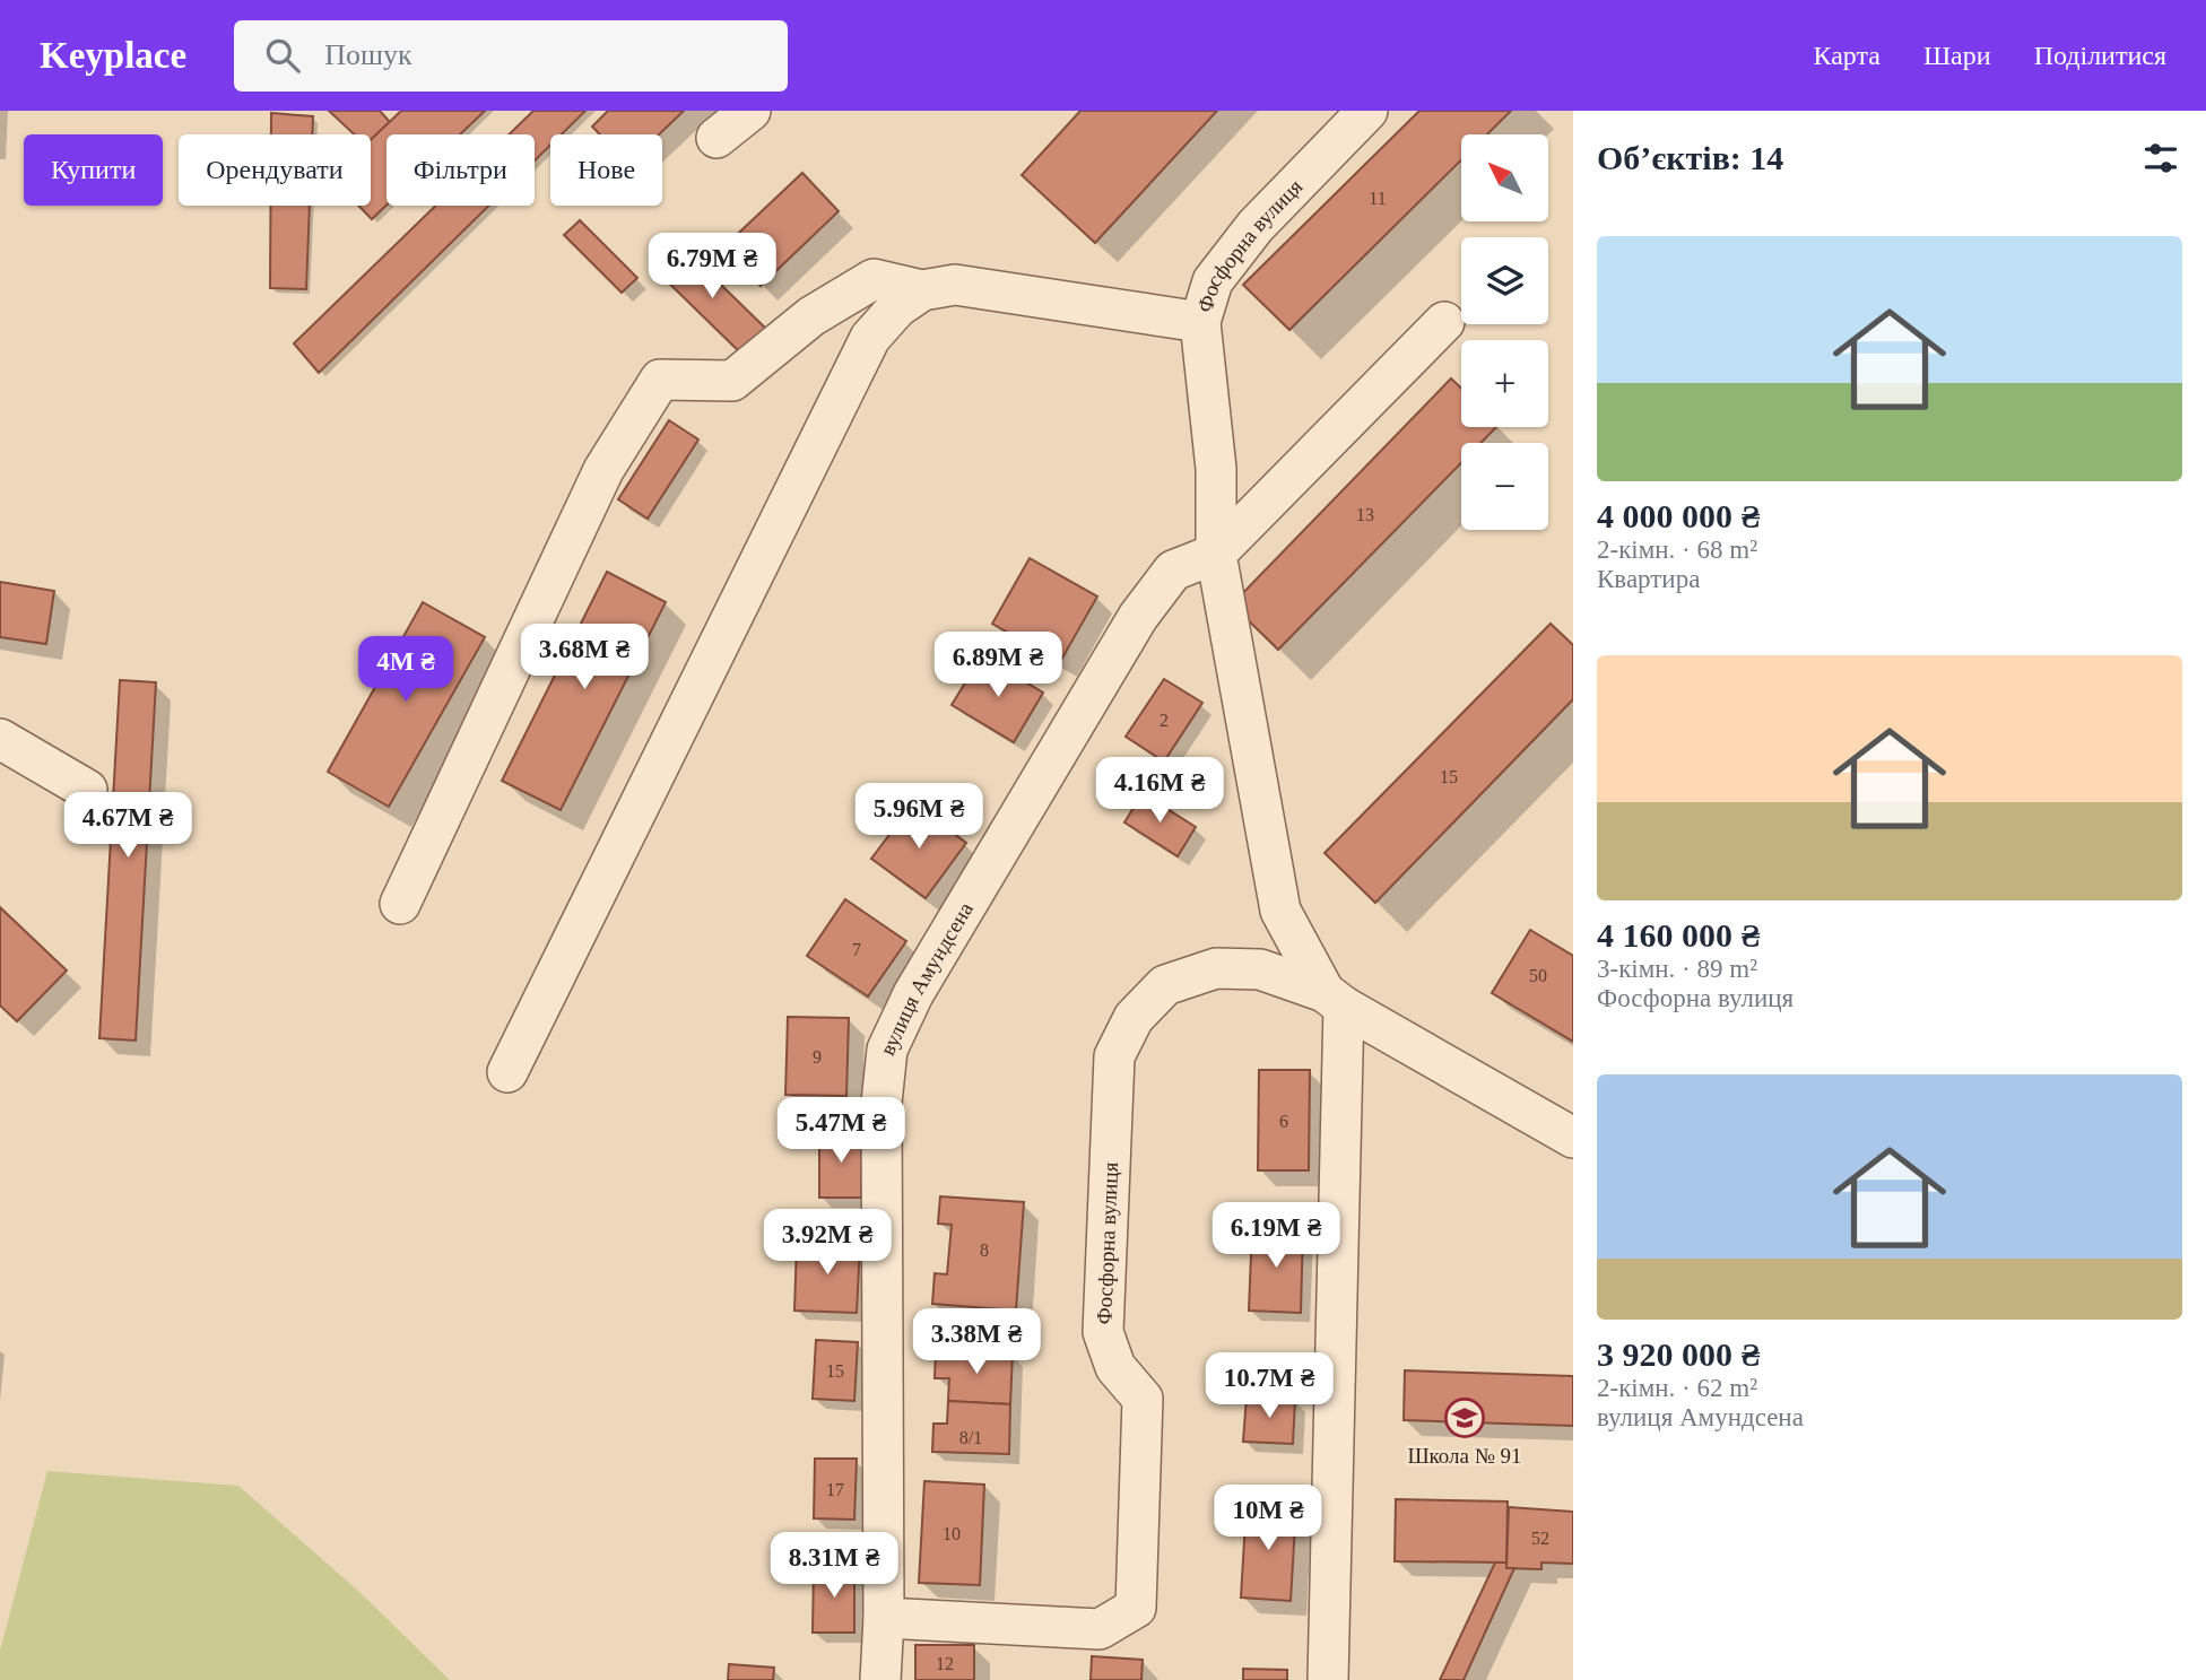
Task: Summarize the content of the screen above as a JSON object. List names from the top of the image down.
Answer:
{
  "streets": {
    "street": ["Фосфорна вулиця", "вулиця Амундсена"]
  },
  "crossings": [
    ["Фосфорна вулиця", "вулиця Амундсена"]
  ],
  "places": {
    "school or university": ["Школа № 91"]
  },
  "house_numbers": [
    "11",
    "13",
    "2",
    "15",
    "7",
    "50",
    "9",
    "6",
    "8",
    "15",
    "8/1",
    "17",
    "10",
    "52",
    "12"
  ],
  "north": "top left",
  "page": {
    "header": "Keyplace",
    "search": "Пошук",
    "nav": ["Карта", "Шари", "Поділитися"],
    "heading": "Об’єктів: 14",
    "map_buttons": ["+", "−"],
    "chip": [
      "Купити",
      "Орендувати",
      "Фільтри",
      "Нове"
    ],
    "list": [
      {
        "name": "4 000 000 ₴",
        "note": "2-кімн. · 68 m² · Квартира"
      },
      {
        "name": "4 160 000 ₴",
        "note": "3-кімн. · 89 m² · Фосфорна вулиця"
      },
      {
        "name": "3 920 000 ₴",
        "note": "2-кімн. · 62 m² · вулиця Амундсена"
      }
    ],
    "price": [
      "6.79M ₴",
      "3.68M ₴",
      "6.89M ₴",
      "4M ₴",
      "4.16M ₴",
      "5.96M ₴",
      "4.67M ₴",
      "5.47M ₴",
      "6.19M ₴",
      "3.92M ₴",
      "3.38M ₴",
      "10.7M ₴",
      "10M ₴",
      "8.31M ₴"
    ]
  }
}
